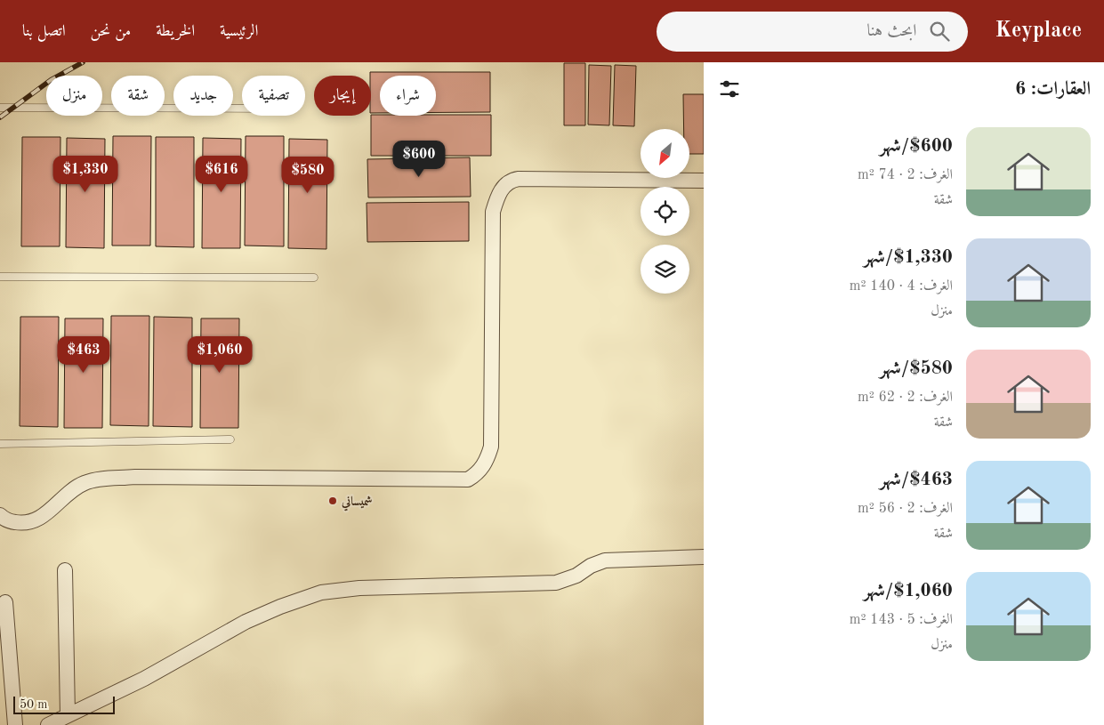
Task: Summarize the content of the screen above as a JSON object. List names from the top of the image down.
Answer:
{
  "places": ["شميساني"],
  "scale_bar": "50 m",
  "north": "bottom left",
  "page": {
    "header": "Keyplace",
    "search": "ابحث هنا",
    "nav": [
      "الرئيسية",
      "الخريطة",
      "من نحن",
      "اتصل بنا"
    ],
    "heading": "العقارات: 6",
    "chip": [
      "شراء",
      "إيجار",
      "تصفية",
      "جديد",
      "شقة",
      "منزل"
    ],
    "list": [
      {
        "name": "$600/شهر",
        "note": "الغرف: 2 · 74 m² · شقة"
      },
      {
        "name": "$1,330/شهر",
        "note": "الغرف: 4 · 140 m² · منزل"
      },
      {
        "name": "$580/شهر",
        "note": "الغرف: 2 · 62 m² · شقة"
      },
      {
        "name": "$463/شهر",
        "note": "الغرف: 2 · 56 m² · شقة"
      },
      {
        "name": "$1,060/شهر",
        "note": "الغرف: 5 · 143 m² · منزل"
      }
    ],
    "price": [
      "$600",
      "$1,330",
      "$616",
      "$580",
      "$463",
      "$1,060"
    ],
    "scale": "50 m"
  }
}
